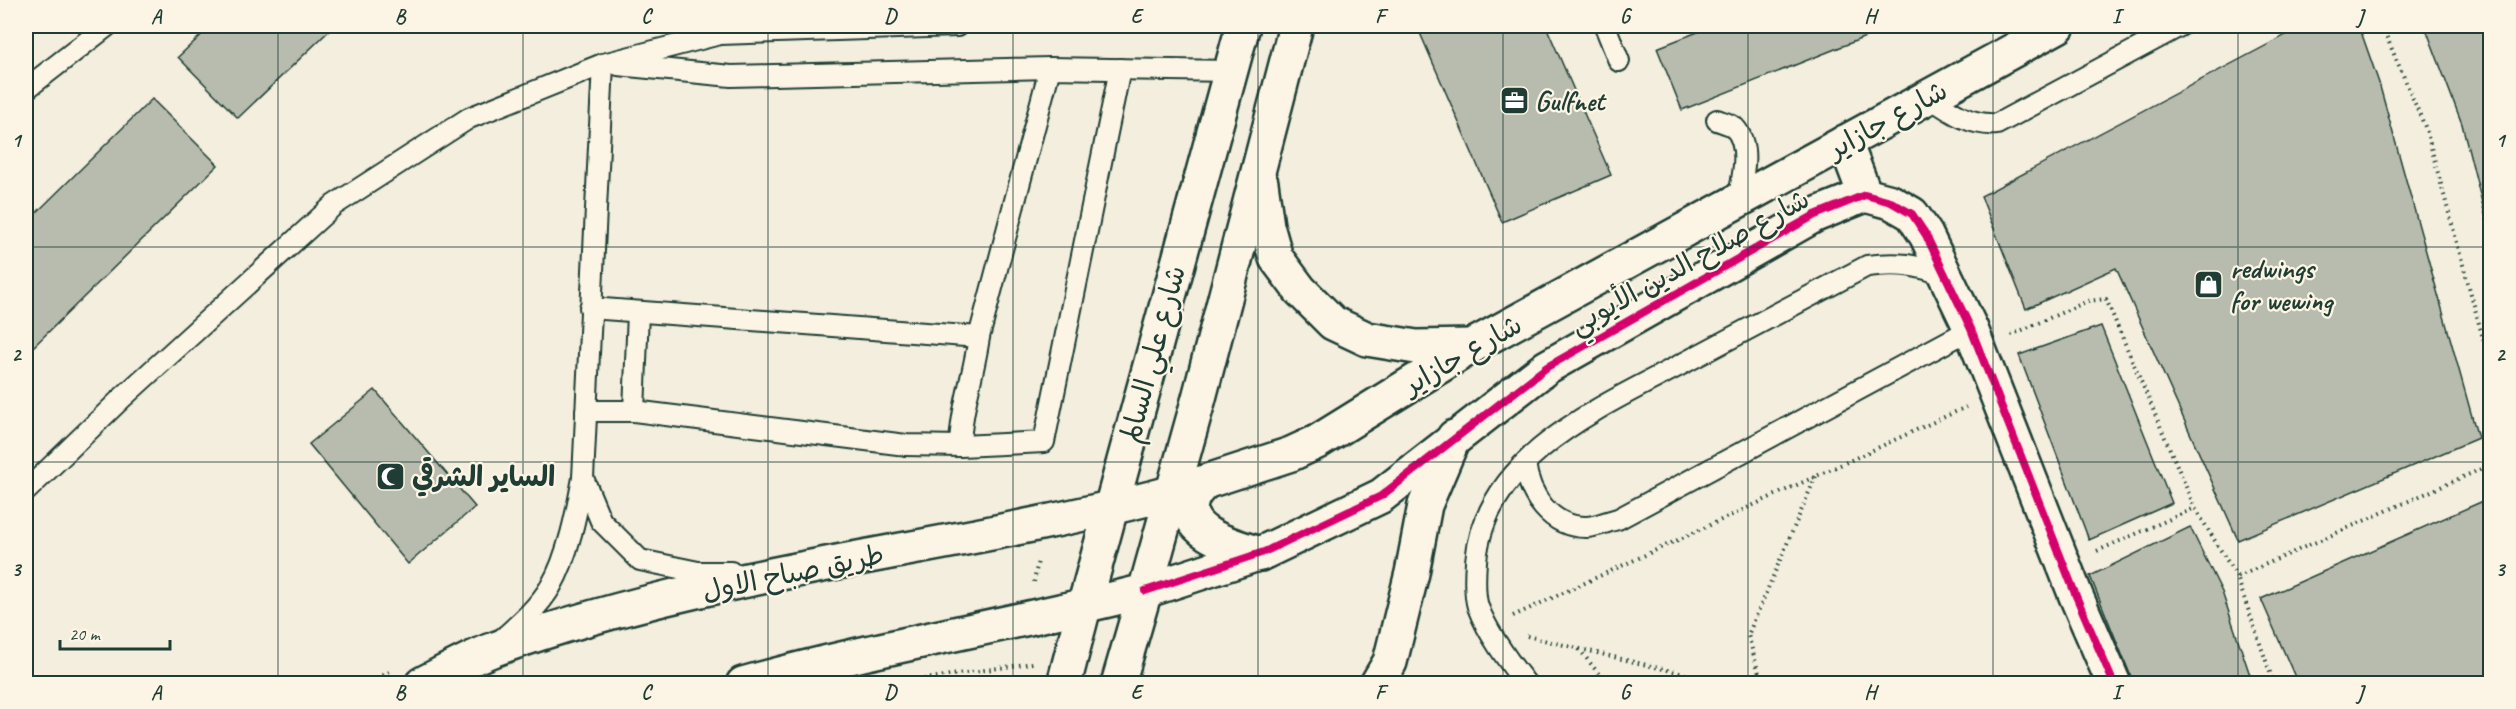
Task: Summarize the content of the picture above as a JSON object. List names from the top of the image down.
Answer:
{
  "streets": {
    "main road": [
      "شارع جازاير",
      "شارع صلاح الدين الأيوبي",
      "شارع علي السالم",
      "طريق صباح الاول"
    ]
  },
  "crossings": [
    ["شارع جازاير", "شارع علي السالم"],
    ["شارع جازاير", "طريق صباح الاول"],
    ["شارع صلاح الدين الأيوبي", "شارع علي السالم"],
    ["شارع علي السالم", "طريق صباح الاول"]
  ],
  "places": {
    "office": ["Gulfnet"],
    "shop": ["redwings for wewing"],
    "mosque": ["الساير الشرقي"]
  },
  "scale_bar": "20 m",
  "grid": {
    "columns": [
      "A",
      "B",
      "C",
      "D",
      "E",
      "F",
      "G",
      "H",
      "I",
      "J"
    ],
    "rows": ["1", "2", "3"]
  }
}
